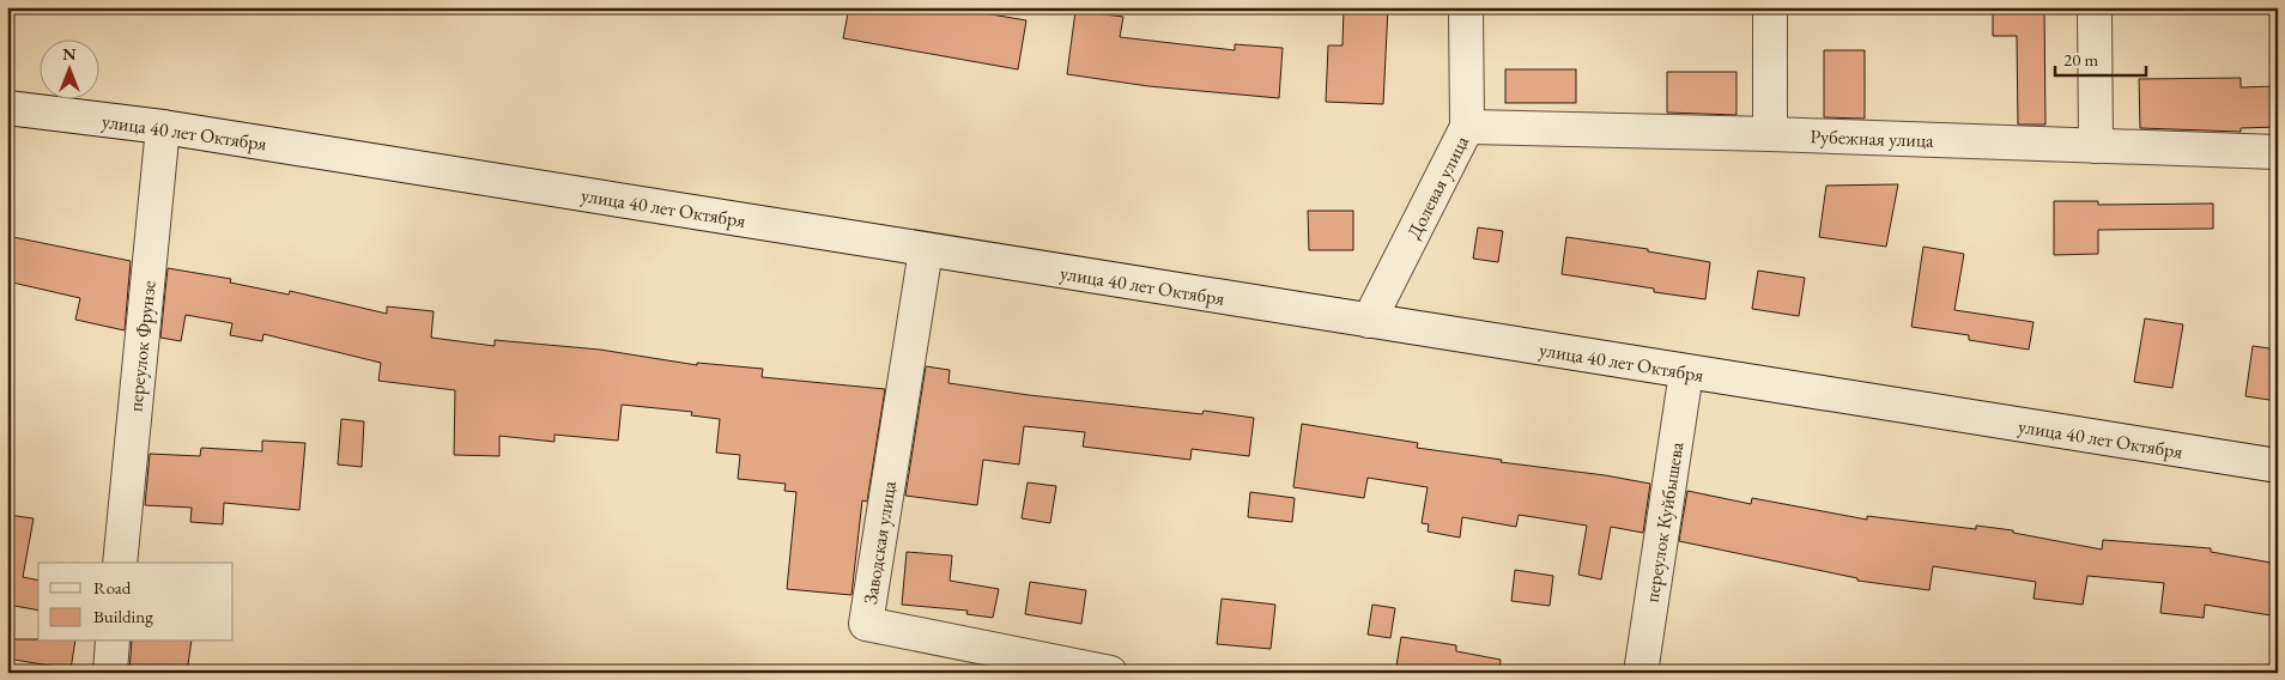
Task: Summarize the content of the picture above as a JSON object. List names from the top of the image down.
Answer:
{
  "streets": {
    "street": [
      "улица 40 лет Октября",
      "Рубежная улица",
      "Долевая улица",
      "переулок Фрунзе",
      "переулок Куйбышева",
      "Заводская улица"
    ]
  },
  "crossings": [
    ["улица 40 лет Октября", "Долевая улица"],
    ["улица 40 лет Октября", "переулок Фрунзе"],
    ["улица 40 лет Октября", "переулок Куйбышева"],
    ["улица 40 лет Октября", "Заводская улица"],
    ["Рубежная улица", "Долевая улица"]
  ],
  "legend": ["Road", "Building"],
  "scale_bar": "20 m",
  "north": "top"
}
